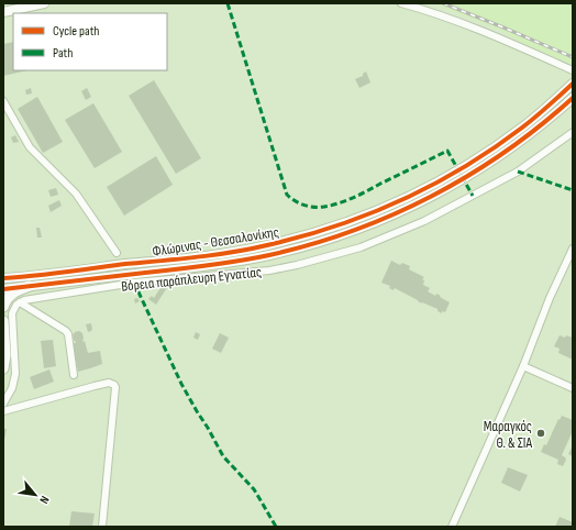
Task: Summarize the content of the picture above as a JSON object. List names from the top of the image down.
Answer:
{
  "streets": {
    "main road": ["Φλώρινας - Θεσσαλονίκης"],
    "street": ["Βόρεια παράπλευρη Εγνατίας"]
  },
  "places": ["Μαραγκός Θ. & ΣΙΑ"],
  "legend": ["Cycle path", "Path"],
  "north": "bottom right"
}
